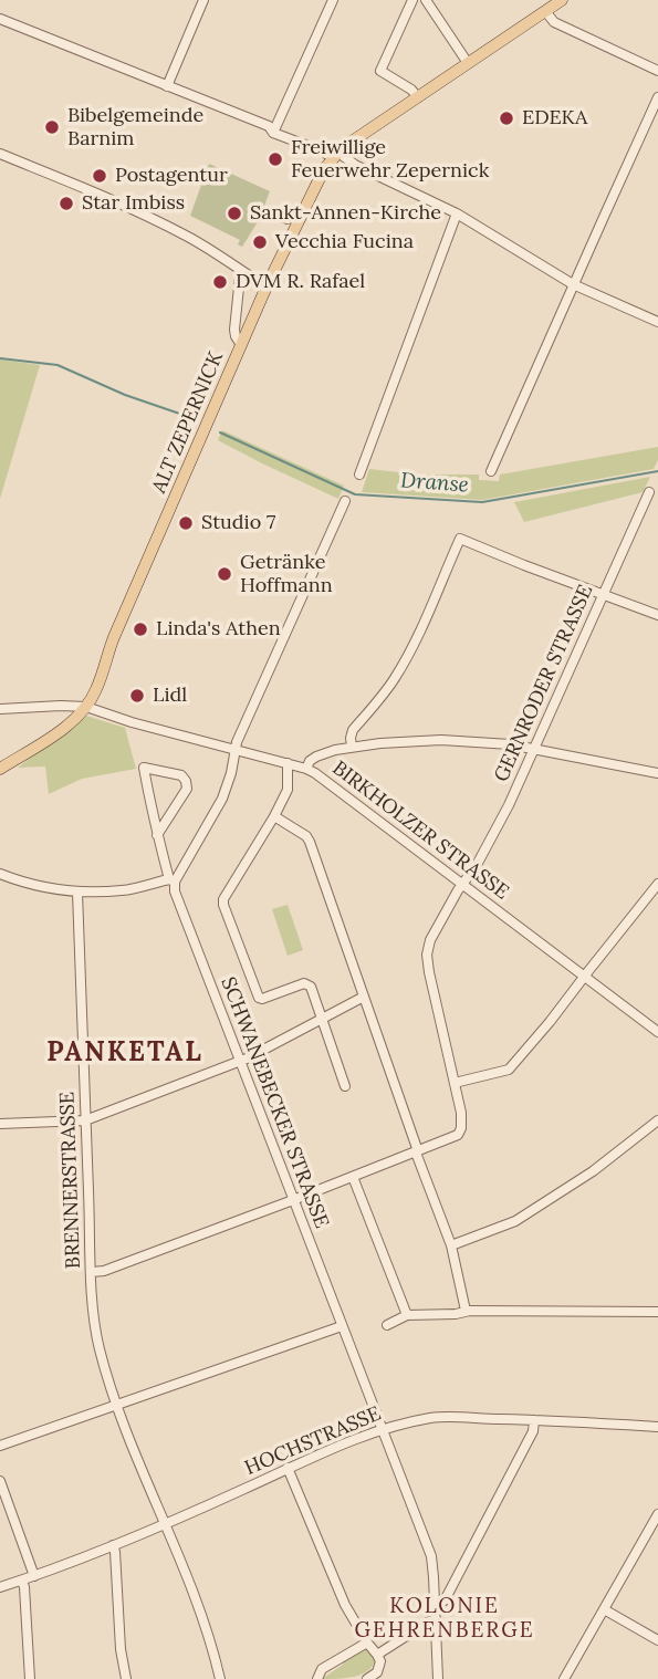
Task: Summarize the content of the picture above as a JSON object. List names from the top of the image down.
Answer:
{
  "streets": {
    "main road": ["ALT ZEPERNICK"],
    "street": [
      "GERNRODER STRASSE",
      "BIRKHOLZER STRASSE",
      "SCHWANEBECKER STRASSE",
      "BRENNERSTRASSE",
      "HOCHSTRASSE"
    ]
  },
  "crossings": [
    ["ALT ZEPERNICK", "BIRKHOLZER STRASSE"],
    ["GERNRODER STRASSE", "BIRKHOLZER STRASSE"],
    ["SCHWANEBECKER STRASSE", "HOCHSTRASSE"],
    ["BRENNERSTRASSE", "HOCHSTRASSE"]
  ],
  "districts": ["PANKETAL", "KOLONIE GEHRENBERGE"],
  "water": ["Dranse"],
  "places": [
    "EDEKA",
    "Bibelgemeinde Barnim",
    "Freiwillige Feuerwehr Zepernick",
    "Postagentur",
    "Star Imbiss",
    "Sankt-Annen-Kirche",
    "Vecchia Fucina",
    "DVM R. Rafael",
    "Studio 7",
    "Getränke Hoffmann",
    "Linda's Athen",
    "Lidl"
  ]
}
